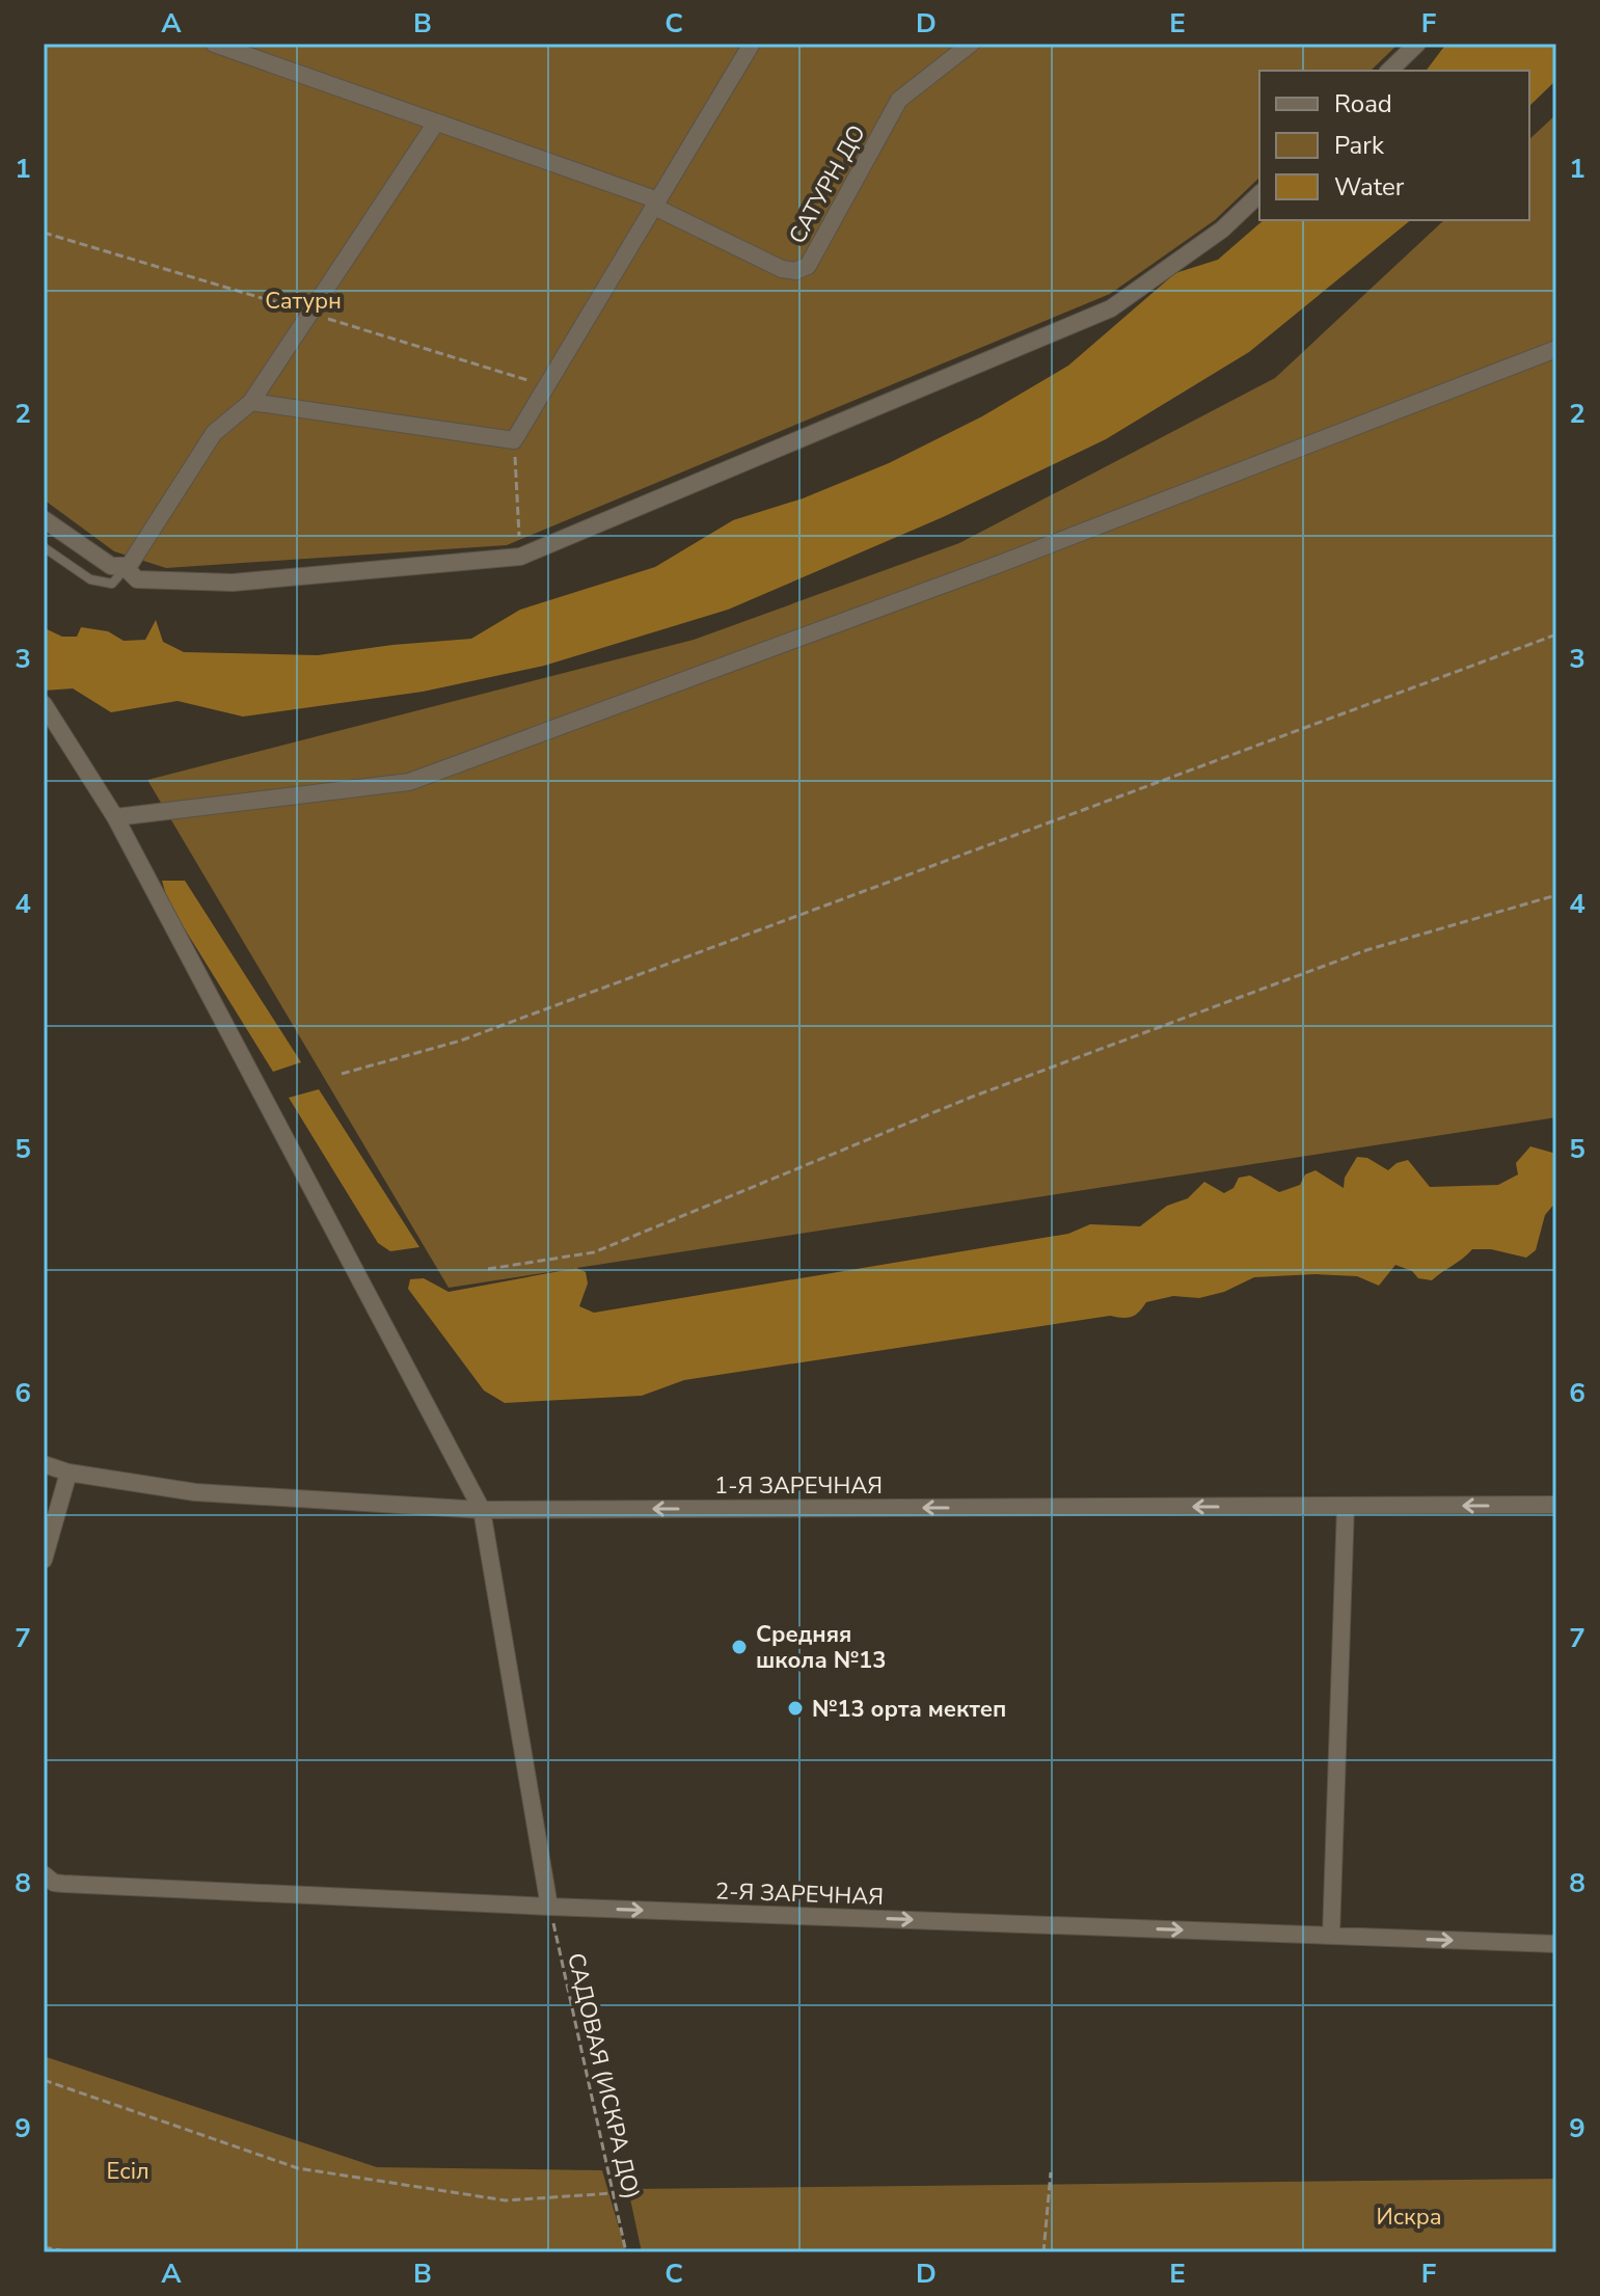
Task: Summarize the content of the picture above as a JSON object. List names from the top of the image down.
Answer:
{
  "streets": {
    "street": ["САТУРН ДО", "1-Я ЗАРЕЧНАЯ", "2-Я ЗАРЕЧНАЯ"],
    "path": ["САДОВАЯ (ИСКРА ДО)"]
  },
  "crossings": [
    ["2-Я ЗАРЕЧНАЯ", "САДОВАЯ (ИСКРА ДО)"]
  ],
  "one_way": ["1-Я ЗАРЕЧНАЯ", "2-Я ЗАРЕЧНАЯ"],
  "parks": ["Сатурн", "Есіл", "Искра"],
  "places": ["Средняя школа №13", "№13 орта мектеп"],
  "legend": ["Road", "Park", "Water"],
  "grid": {
    "columns": [
      "A",
      "B",
      "C",
      "D",
      "E",
      "F"
    ],
    "rows": [
      "1",
      "2",
      "3",
      "4",
      "5",
      "6",
      "7",
      "8",
      "9"
    ]
  }
}
